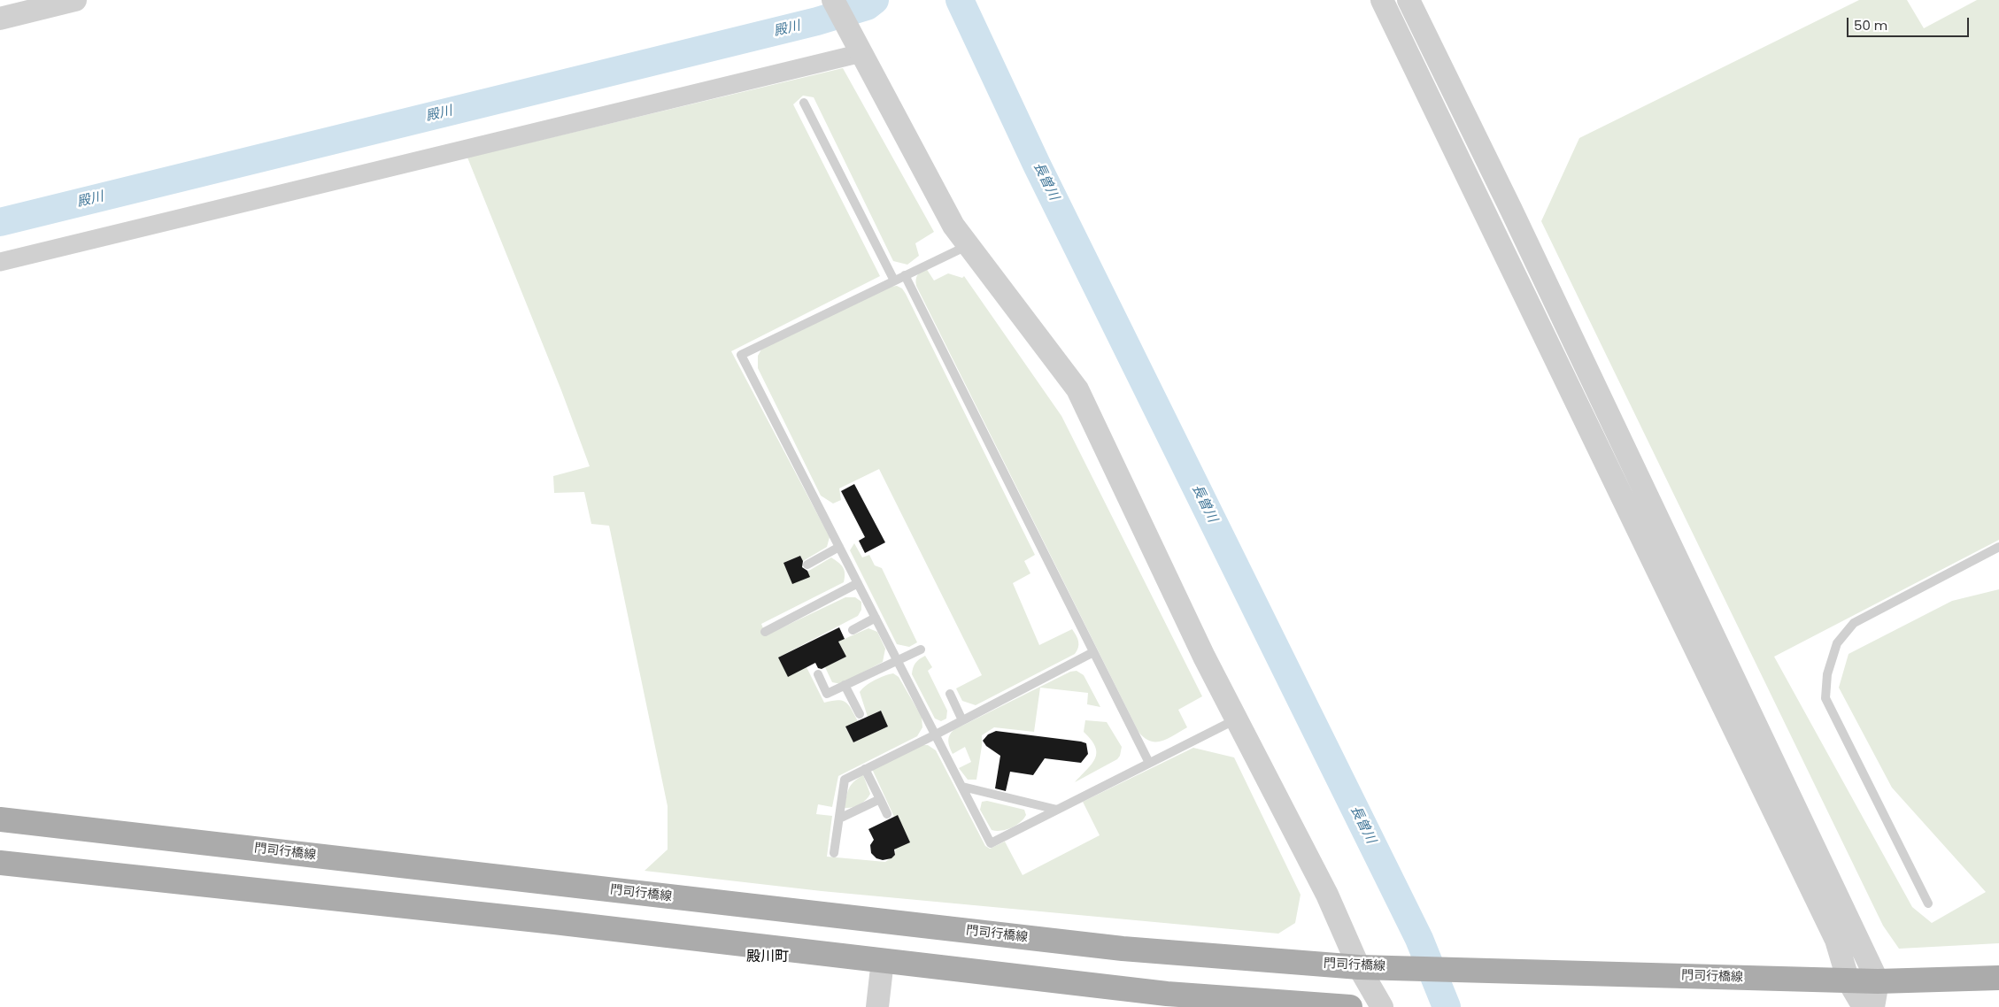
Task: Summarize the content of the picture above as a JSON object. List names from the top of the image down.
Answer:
{
  "streets": {
    "main road": ["門司行橋線"]
  },
  "districts": ["殿川町"],
  "water": ["殿川", "長曽川"],
  "scale_bar": "50 m"
}
